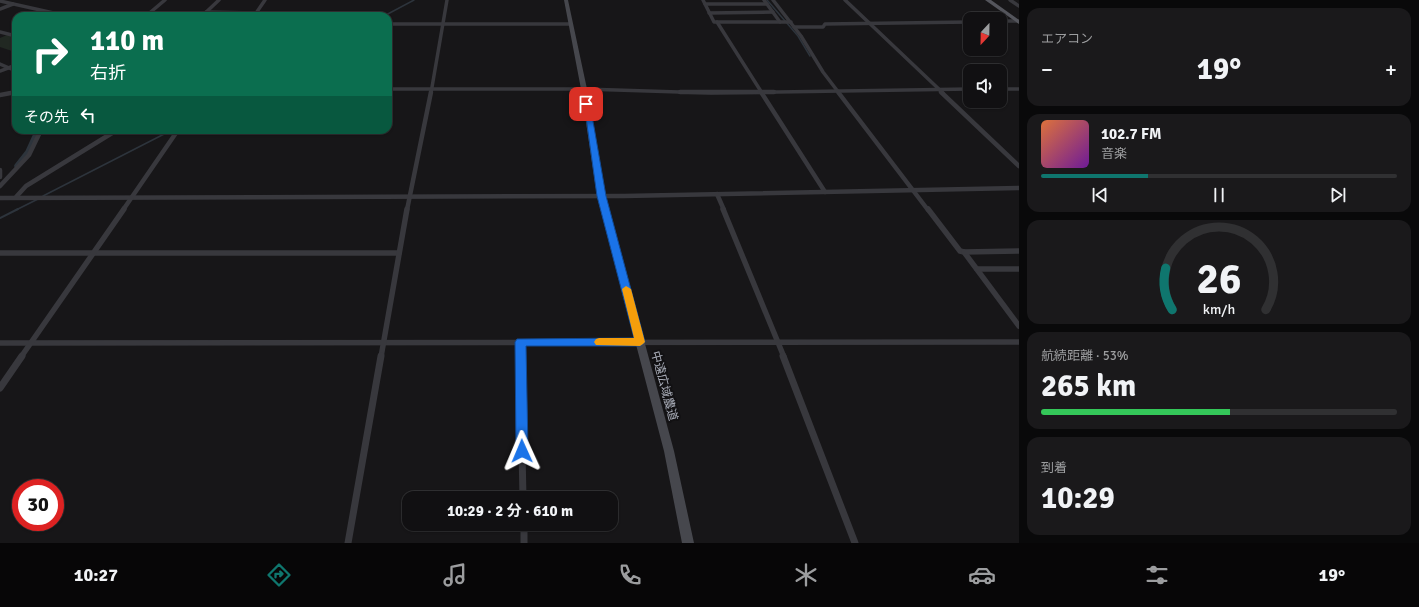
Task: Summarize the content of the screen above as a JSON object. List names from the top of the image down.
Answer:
{
  "streets": {
    "street": ["中遠広域農道"]
  },
  "north": "bottom",
  "page": {
    "tile": [
      "エアコン",
      ["航続距離 · 53%", "265 km"],
      ["到着", "10:29"]
    ],
    "turn": ["110 m", "右折"],
    "heat": ["−", "19°", "+"],
    "then": "その先",
    "song": ["102.7 FM", "音楽"],
    "limit": "30",
    "trip": "10:29 · 2 分 · 610 m",
    "tabs": ["10:27", "19°"],
    "gauge": ["26", "km/h"]
  }
}
